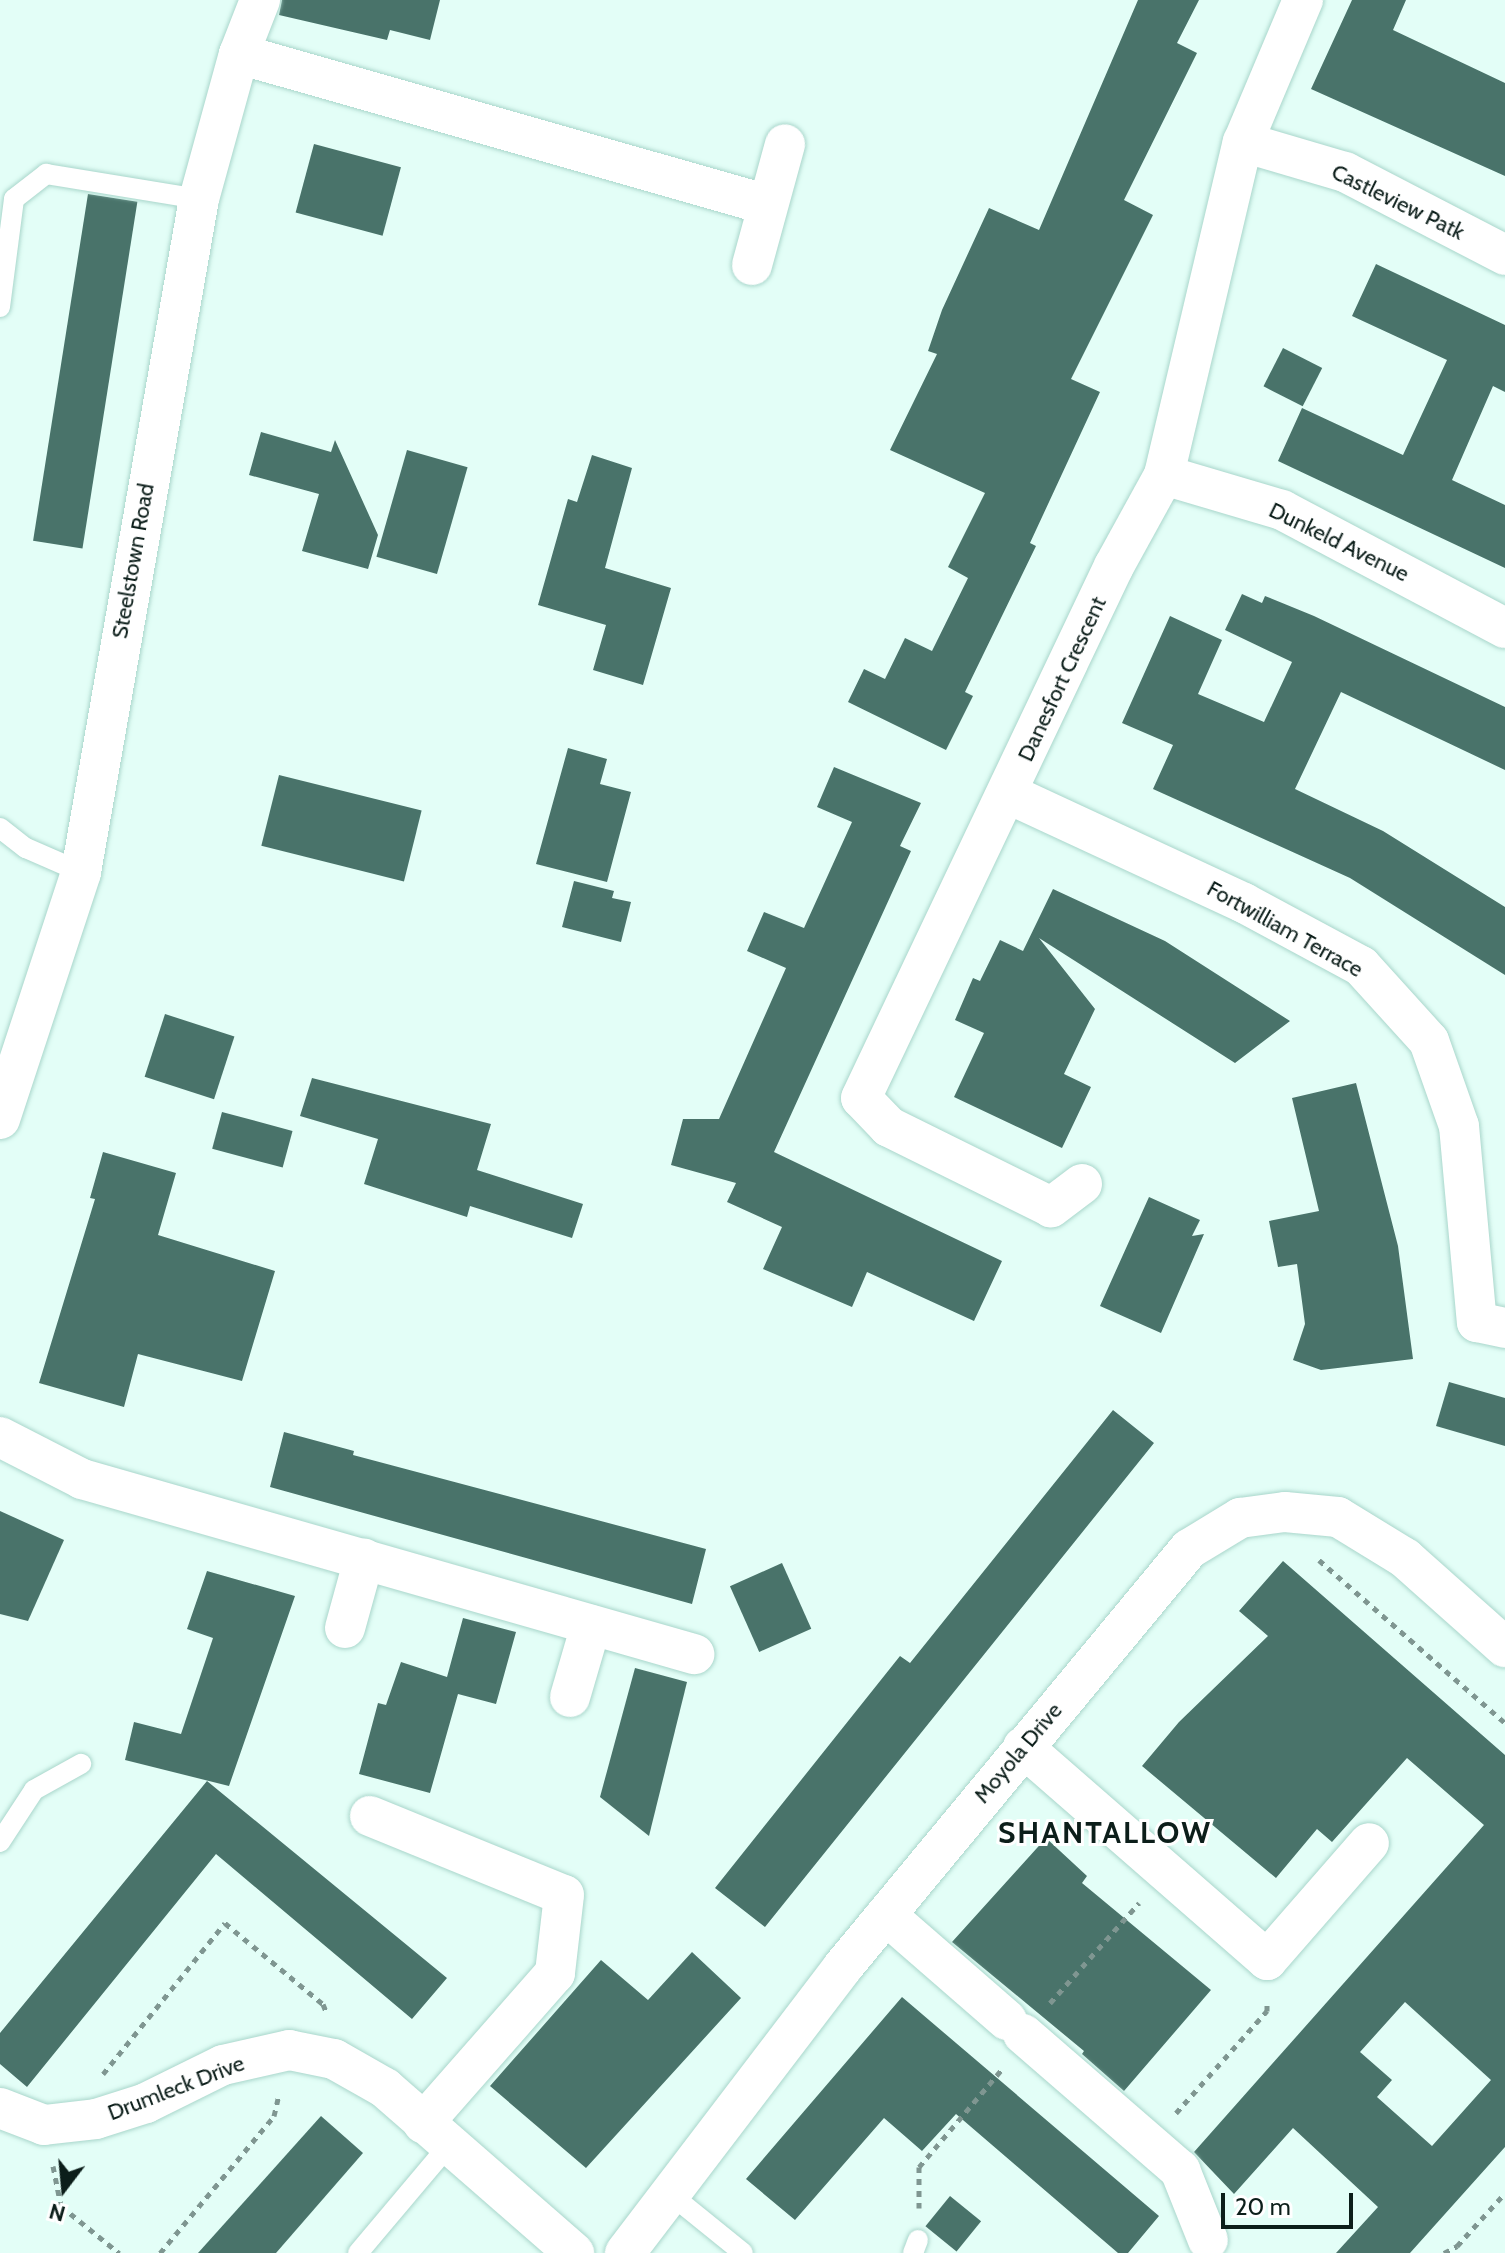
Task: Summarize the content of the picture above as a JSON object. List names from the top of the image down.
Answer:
{
  "streets": {
    "street": [
      "Castleview Patk",
      "Dunkeld Avenue",
      "Steelstown Road",
      "Danesfort Crescent",
      "Fortwilliam Terrace",
      "Moyola Drive",
      "Drumleck Drive"
    ]
  },
  "crossings": [
    ["Castleview Patk", "Danesfort Crescent"],
    ["Dunkeld Avenue", "Danesfort Crescent"],
    ["Danesfort Crescent", "Fortwilliam Terrace"]
  ],
  "districts": ["SHANTALLOW"],
  "scale_bar": "20 m",
  "north": "bottom"
}
